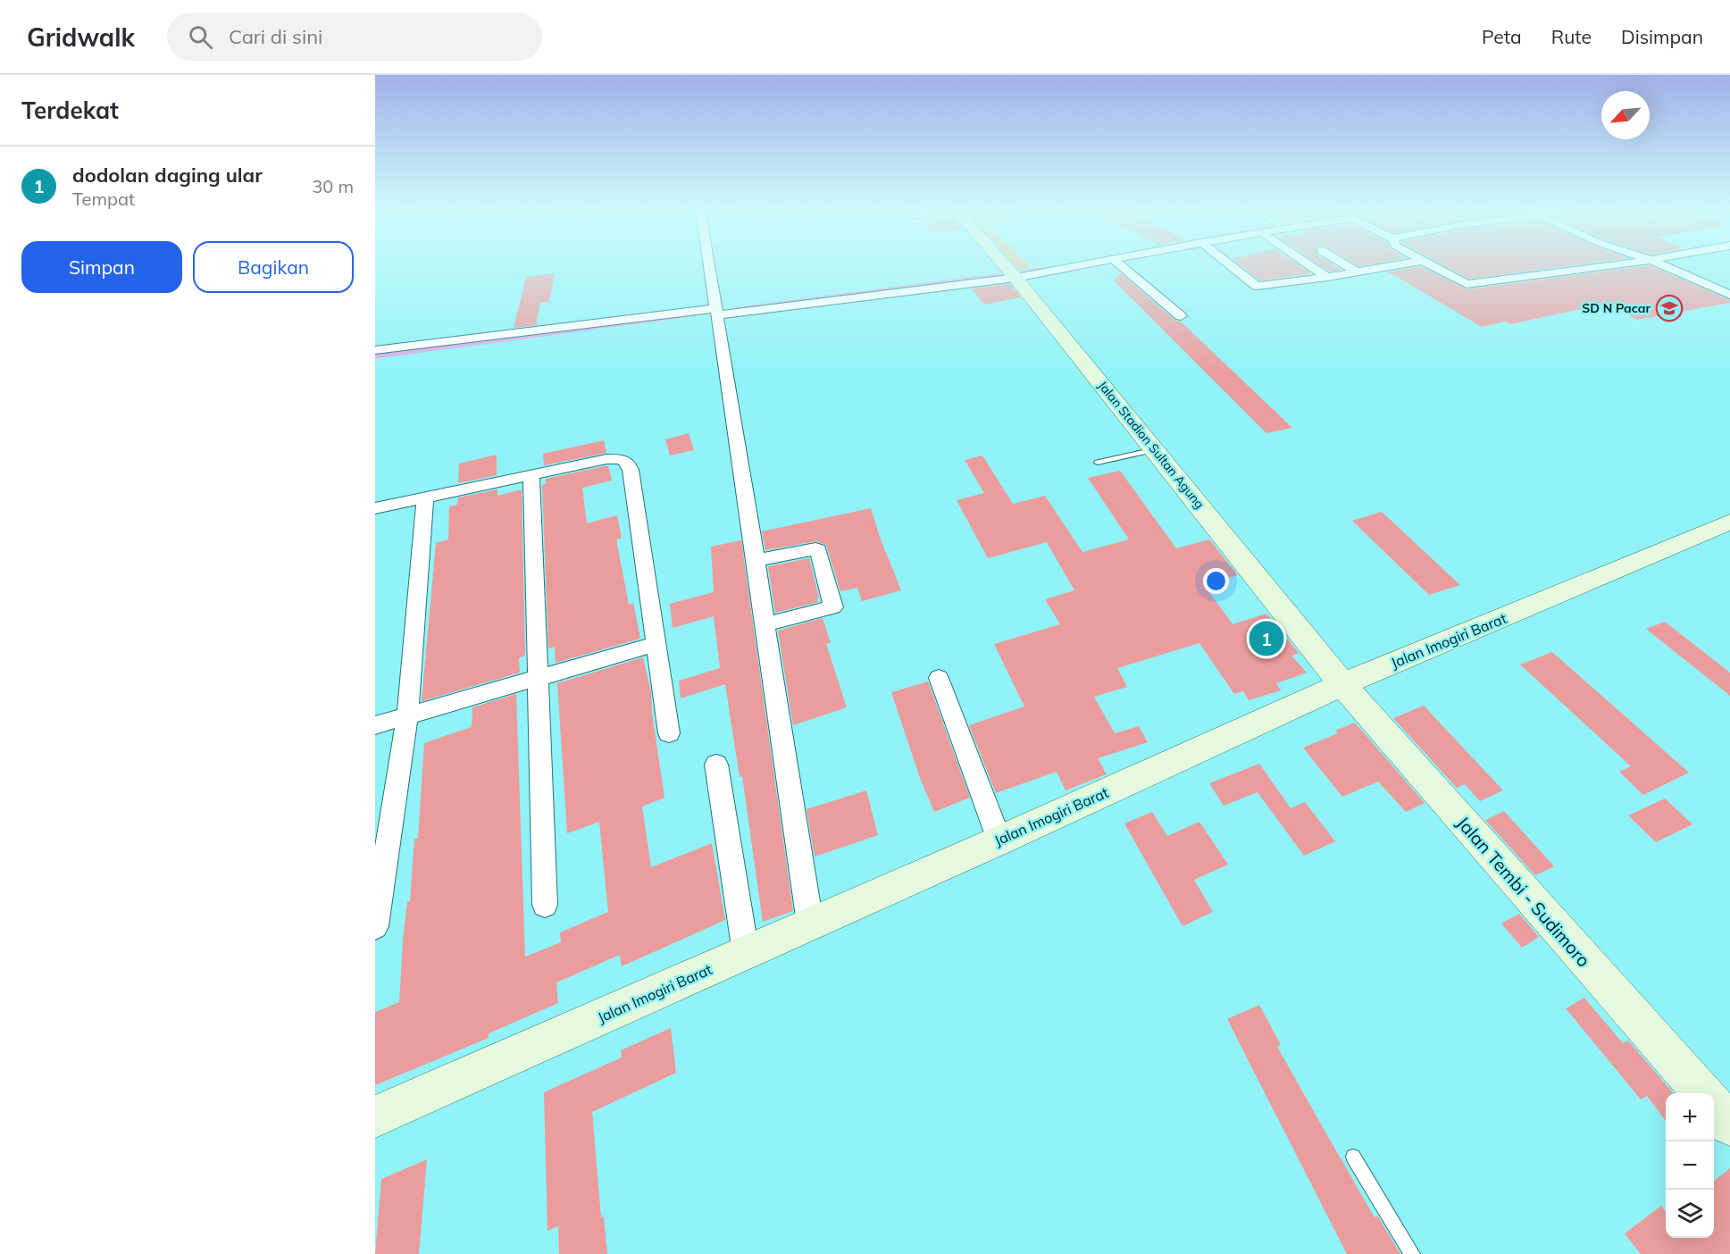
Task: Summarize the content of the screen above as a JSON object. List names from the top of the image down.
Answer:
{
  "streets": {
    "main road": ["Jalan Stadion Sultan Agung", "Jalan Imogiri Barat", "Jalan Tembi - Sudimoro"]
  },
  "crossings": [
    ["Jalan Stadion Sultan Agung", "Jalan Imogiri Barat"],
    ["Jalan Stadion Sultan Agung", "Jalan Tembi - Sudimoro"],
    ["Jalan Imogiri Barat", "Jalan Tembi - Sudimoro"]
  ],
  "places": {
    "school or university": ["SD N Pacar"]
  },
  "north": "bottom left",
  "page": {
    "header": "Gridwalk",
    "search": "Cari di sini",
    "nav": ["Peta", "Rute", "Disimpan"],
    "heading": "Terdekat",
    "list": [
      {
        "mark": "1",
        "name": "dodolan daging ular",
        "note": "Tempat",
        "value": "30 m"
      }
    ],
    "buttons": ["Simpan", "Bagikan"],
    "pins": "1",
    "map_buttons": ["+", "−"]
  }
}
